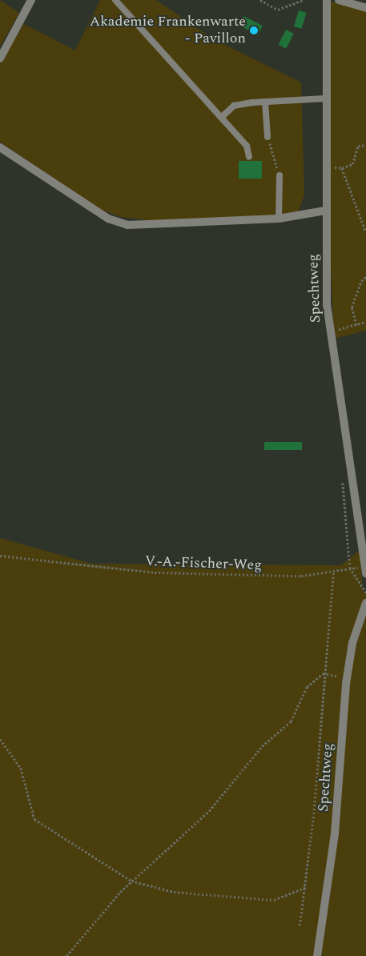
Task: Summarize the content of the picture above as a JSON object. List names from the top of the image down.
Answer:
{
  "streets": {
    "street": ["Spechtweg"],
    "path": ["V.-A.-Fischer-Weg"]
  },
  "places": ["Akademie Frankenwarte - Pavillon"]
}
